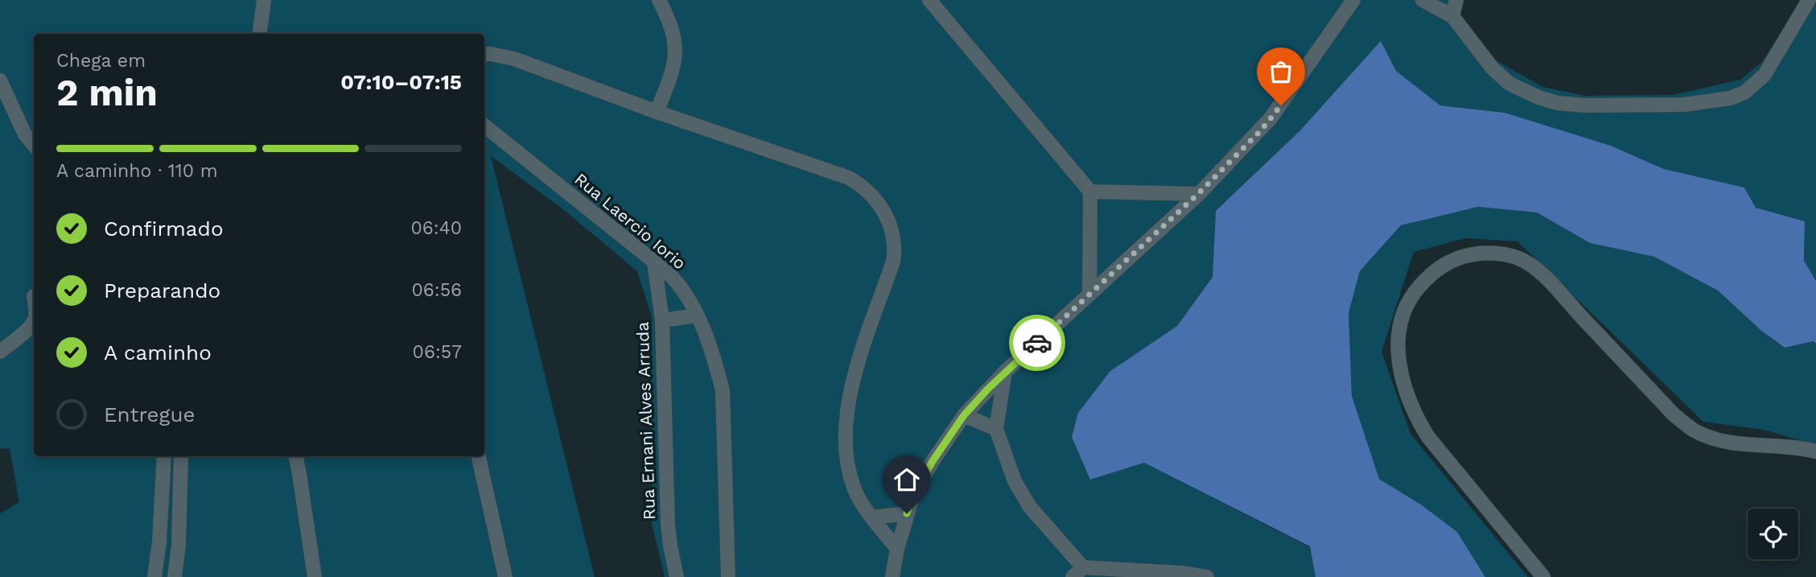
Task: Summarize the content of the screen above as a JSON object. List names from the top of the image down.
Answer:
{
  "streets": {
    "street": ["Rua Laercio Iorio", "Rua Ernani Alves Arruda"]
  },
  "crossings": [
    ["Rua Laercio Iorio", "Rua Ernani Alves Arruda"]
  ],
  "page": {
    "heading": ["2 min", "Chega em", "07:10–07:15"],
    "bar": "A caminho · 110 m",
    "list": [
      ["Confirmado", "06:40"],
      ["Preparando", "06:56"],
      ["A caminho", "06:57"],
      "Entregue"
    ]
  }
}
